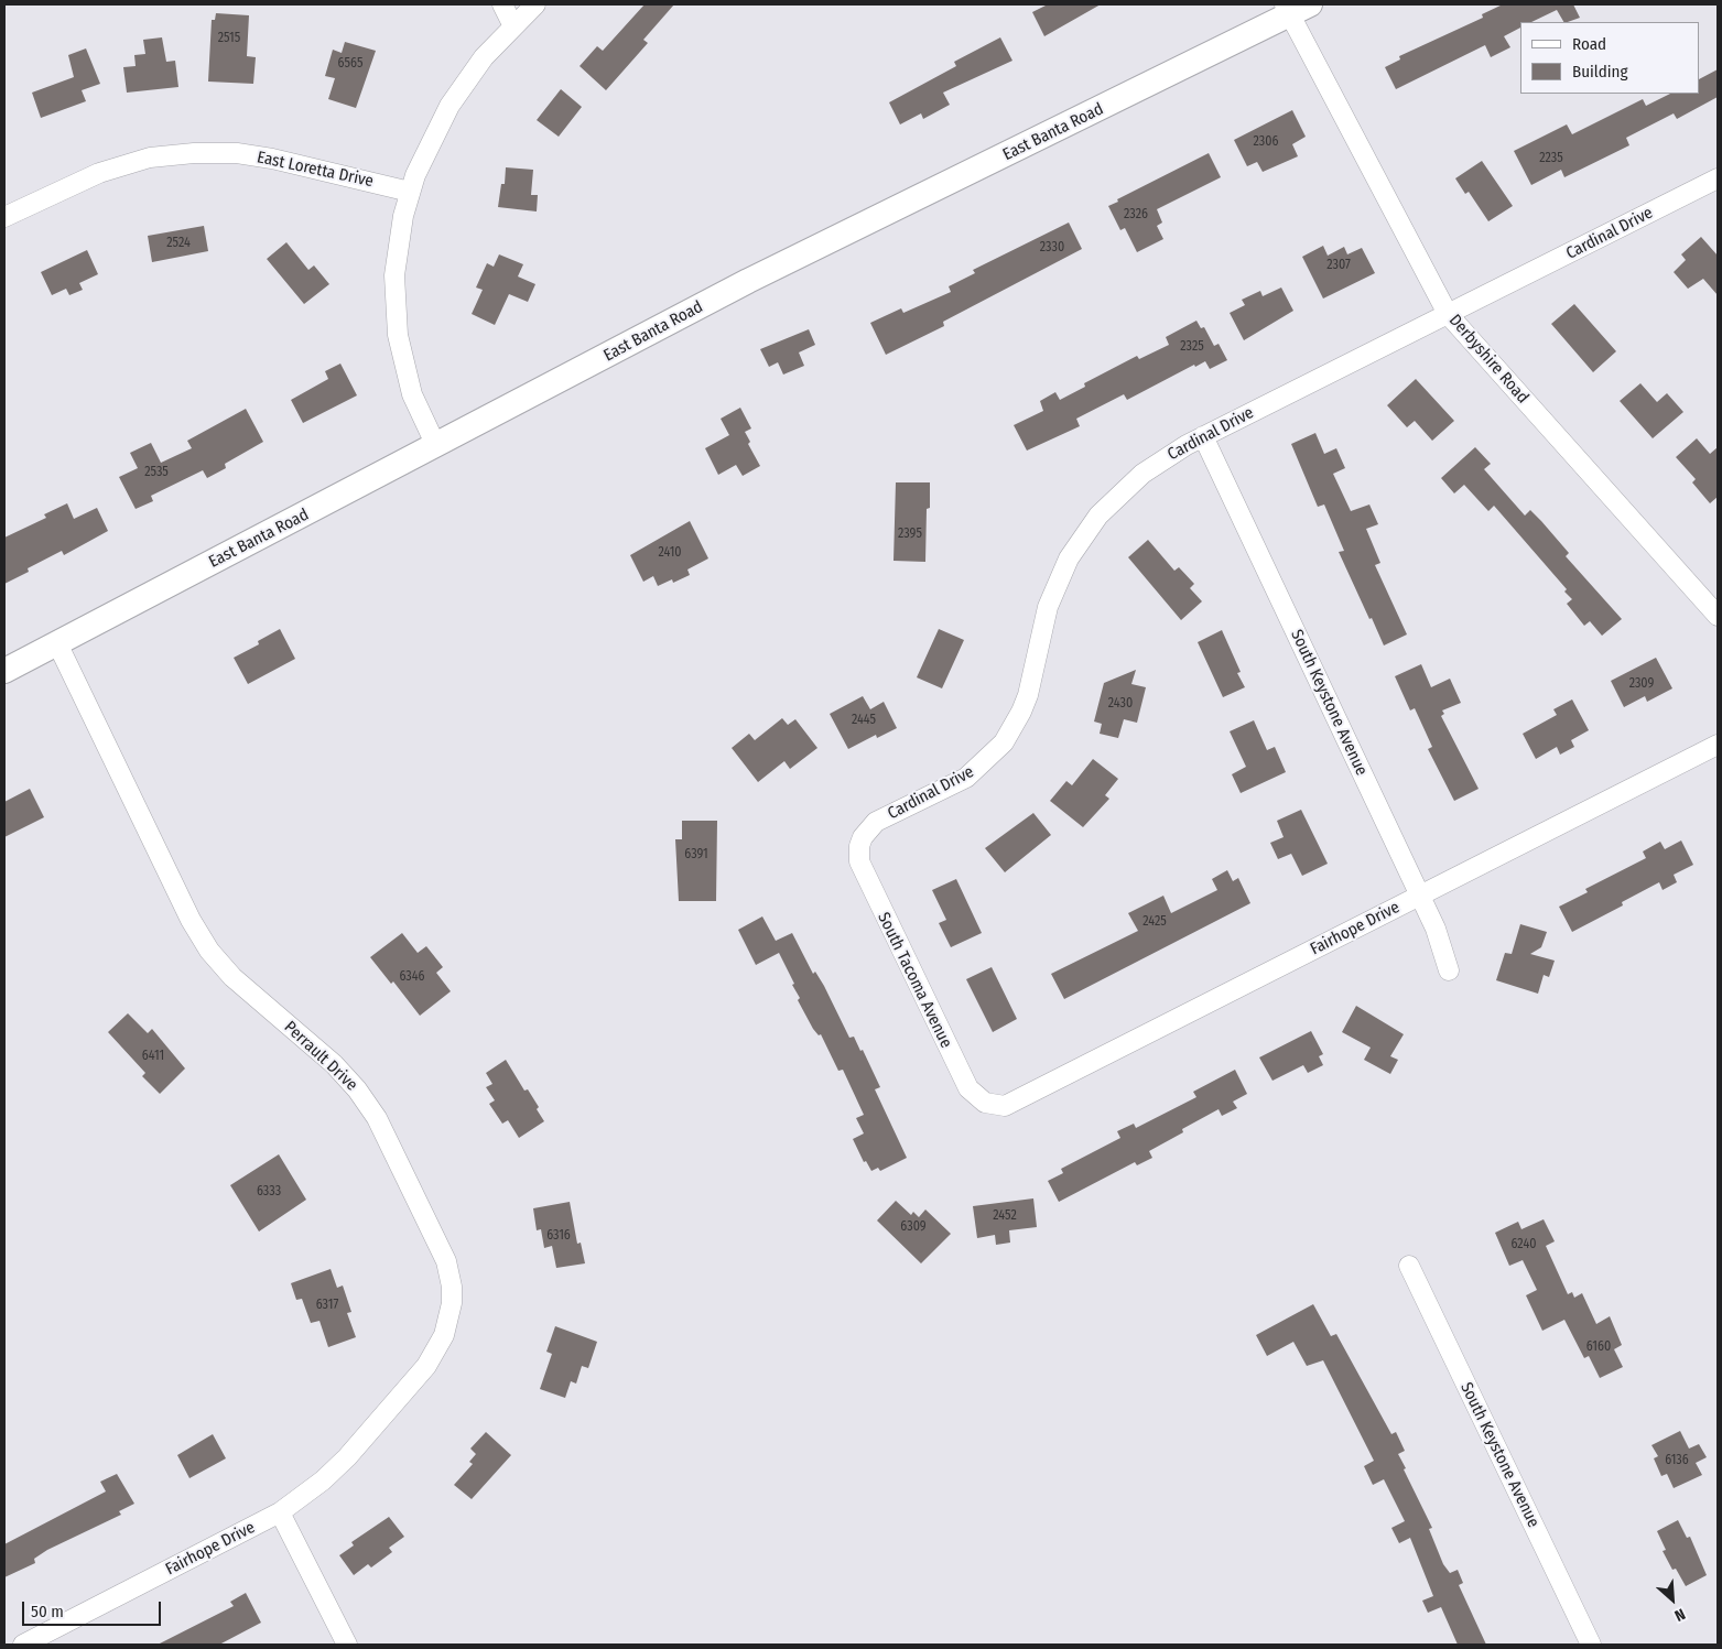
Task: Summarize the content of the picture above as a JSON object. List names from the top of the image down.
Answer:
{
  "streets": {
    "street": [
      "East Banta Road",
      "East Loretta Drive",
      "Cardinal Drive",
      "Derbyshire Road",
      "South Keystone Avenue",
      "Fairhope Drive",
      "South Tacoma Avenue",
      "Perrault Drive"
    ]
  },
  "crossings": [
    ["East Banta Road", "Derbyshire Road"],
    ["East Banta Road", "Perrault Drive"],
    ["Cardinal Drive", "Derbyshire Road"],
    ["Cardinal Drive", "South Keystone Avenue"],
    ["Cardinal Drive", "South Tacoma Avenue"],
    ["South Keystone Avenue", "Fairhope Drive"],
    ["Fairhope Drive", "South Tacoma Avenue"],
    ["Fairhope Drive", "Perrault Drive"]
  ],
  "house_numbers": [
    "2515",
    "6565",
    "2306",
    "2235",
    "2326",
    "2524",
    "2330",
    "2307",
    "2325",
    "2535",
    "2395",
    "2410",
    "2309",
    "2430",
    "2445",
    "6391",
    "2425",
    "6346",
    "6411",
    "6333",
    "2452",
    "6309",
    "6316",
    "6240",
    "6317",
    "6160",
    "6136"
  ],
  "legend": ["Road", "Building"],
  "scale_bar": "50 m",
  "north": "bottom right"
}
